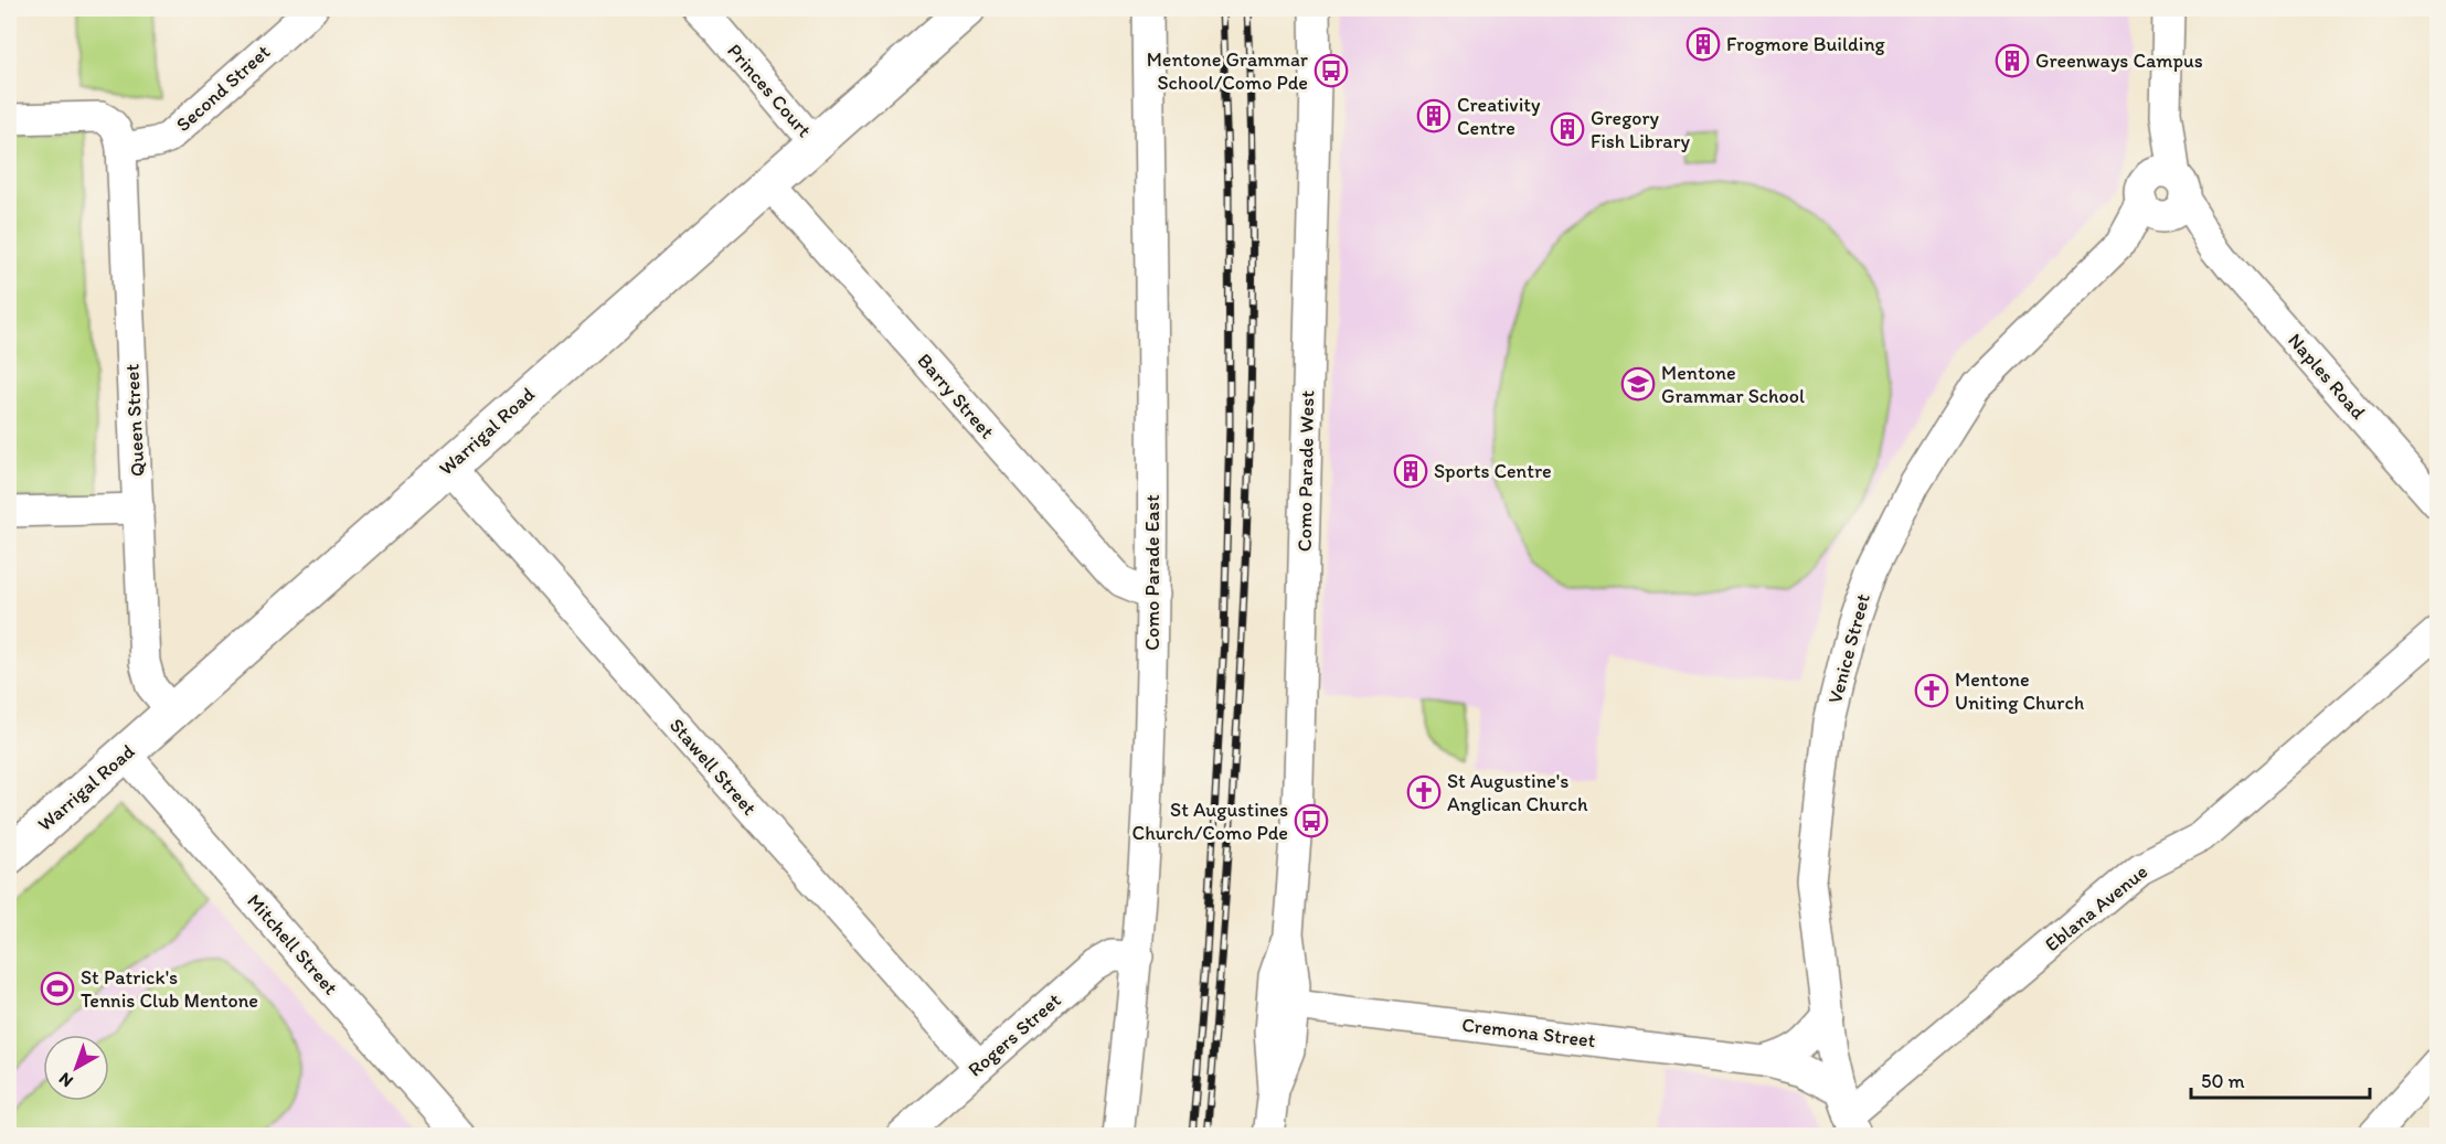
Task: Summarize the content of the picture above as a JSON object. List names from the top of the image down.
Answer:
{
  "streets": {
    "main road": ["Warrigal Road"],
    "street": [
      "Second Street",
      "Princes Court",
      "Naples Road",
      "Barry Street",
      "Queen Street",
      "Como Parade West",
      "Como Parade East",
      "Venice Street",
      "Stawell Street",
      "Eblana Avenue",
      "Mitchell Street",
      "Cremona Street",
      "Rogers Street"
    ]
  },
  "crossings": [
    ["Second Street", "Queen Street"],
    ["Princes Court", "Warrigal Road"],
    ["Naples Road", "Venice Street"],
    ["Barry Street", "Warrigal Road"],
    ["Barry Street", "Como Parade East"],
    ["Queen Street", "Warrigal Road"],
    ["Warrigal Road", "Stawell Street"],
    ["Warrigal Road", "Mitchell Street"],
    ["Como Parade West", "Cremona Street"],
    ["Como Parade East", "Rogers Street"],
    ["Venice Street", "Eblana Avenue"],
    ["Venice Street", "Cremona Street"],
    ["Stawell Street", "Rogers Street"],
    ["Eblana Avenue", "Cremona Street"]
  ],
  "places": {
    "building": [
      "Frogmore Building",
      "Greenways Campus",
      "Creativity Centre",
      "Gregory Fish Library",
      "Sports Centre"
    ],
    "bus stop": ["Mentone Grammar School/Como Pde", "St Augustines Church/Como Pde"],
    "school or university": ["Mentone Grammar School"],
    "church": ["Mentone Uniting Church", "St Augustine's Anglican Church"],
    "sports": ["St Patrick's Tennis Club Mentone"]
  },
  "scale_bar": "50 m",
  "north": "bottom left"
}
